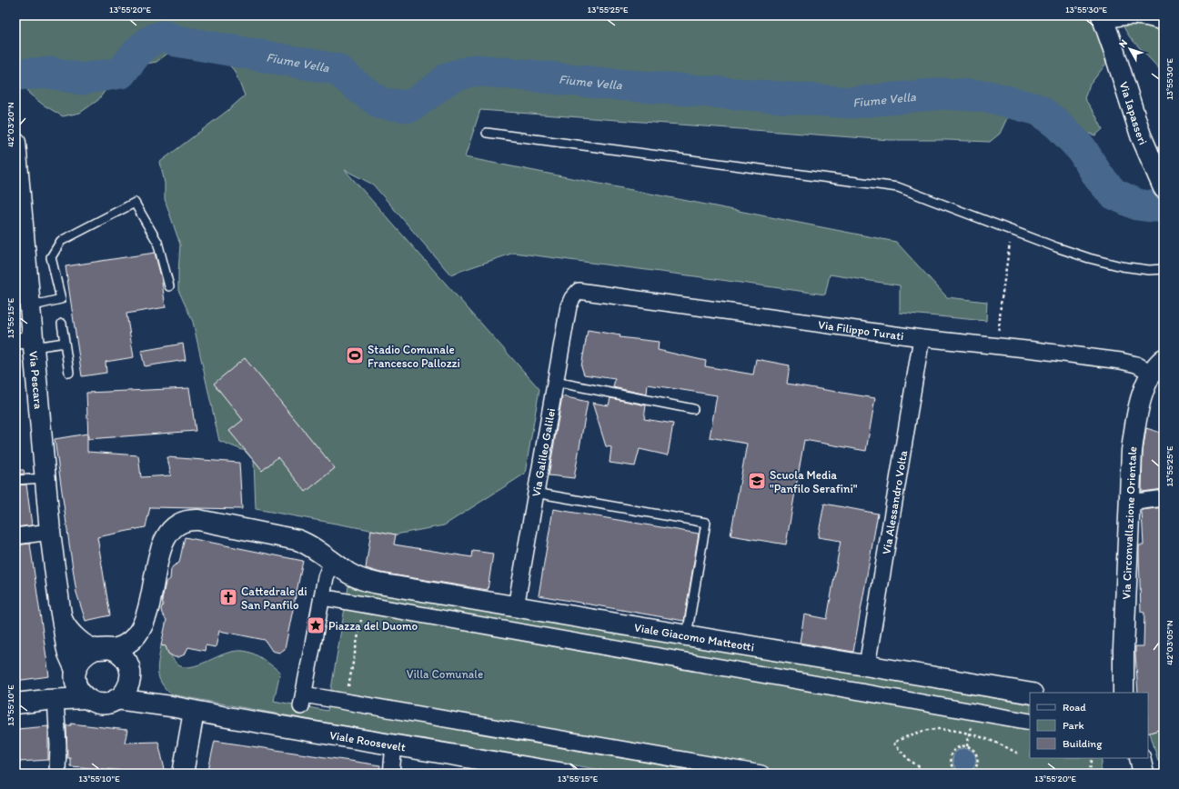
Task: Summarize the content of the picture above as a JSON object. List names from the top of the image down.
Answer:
{
  "streets": {
    "street": [
      "Via Iapasseri",
      "Via Filippo Turati",
      "Via Pescara",
      "Via Galileo Galilei",
      "Via Alessandro Volta",
      "Via Circonvallazione Orientale",
      "Viale Giacomo Matteotti",
      "Viale Roosevelt"
    ]
  },
  "crossings": [
    ["Via Filippo Turati", "Via Galileo Galilei"],
    ["Via Filippo Turati", "Via Alessandro Volta"],
    ["Via Filippo Turati", "Via Circonvallazione Orientale"],
    ["Via Pescara", "Viale Roosevelt"],
    ["Via Galileo Galilei", "Viale Giacomo Matteotti"],
    ["Via Alessandro Volta", "Viale Giacomo Matteotti"]
  ],
  "water": ["Fiume Vella"],
  "parks": ["Villa Comunale"],
  "places": {
    "sports": ["Stadio Comunale Francesco Pallozzi"],
    "school or university": ["Scuola Media \"Panfilo Serafini\""],
    "church": ["Cattedrale di San Panfilo"],
    "place": ["Piazza del Duomo"]
  },
  "legend": ["Road", "Park", "Building"],
  "north": "top left",
  "coordinates": [
    "13°55'20\"E",
    "13°55'25\"E",
    "13°55'30\"E",
    "42°03'20\"N",
    "13°55'15\"E",
    "42°03'05\"N",
    "13°55'10\"E"
  ]
}
